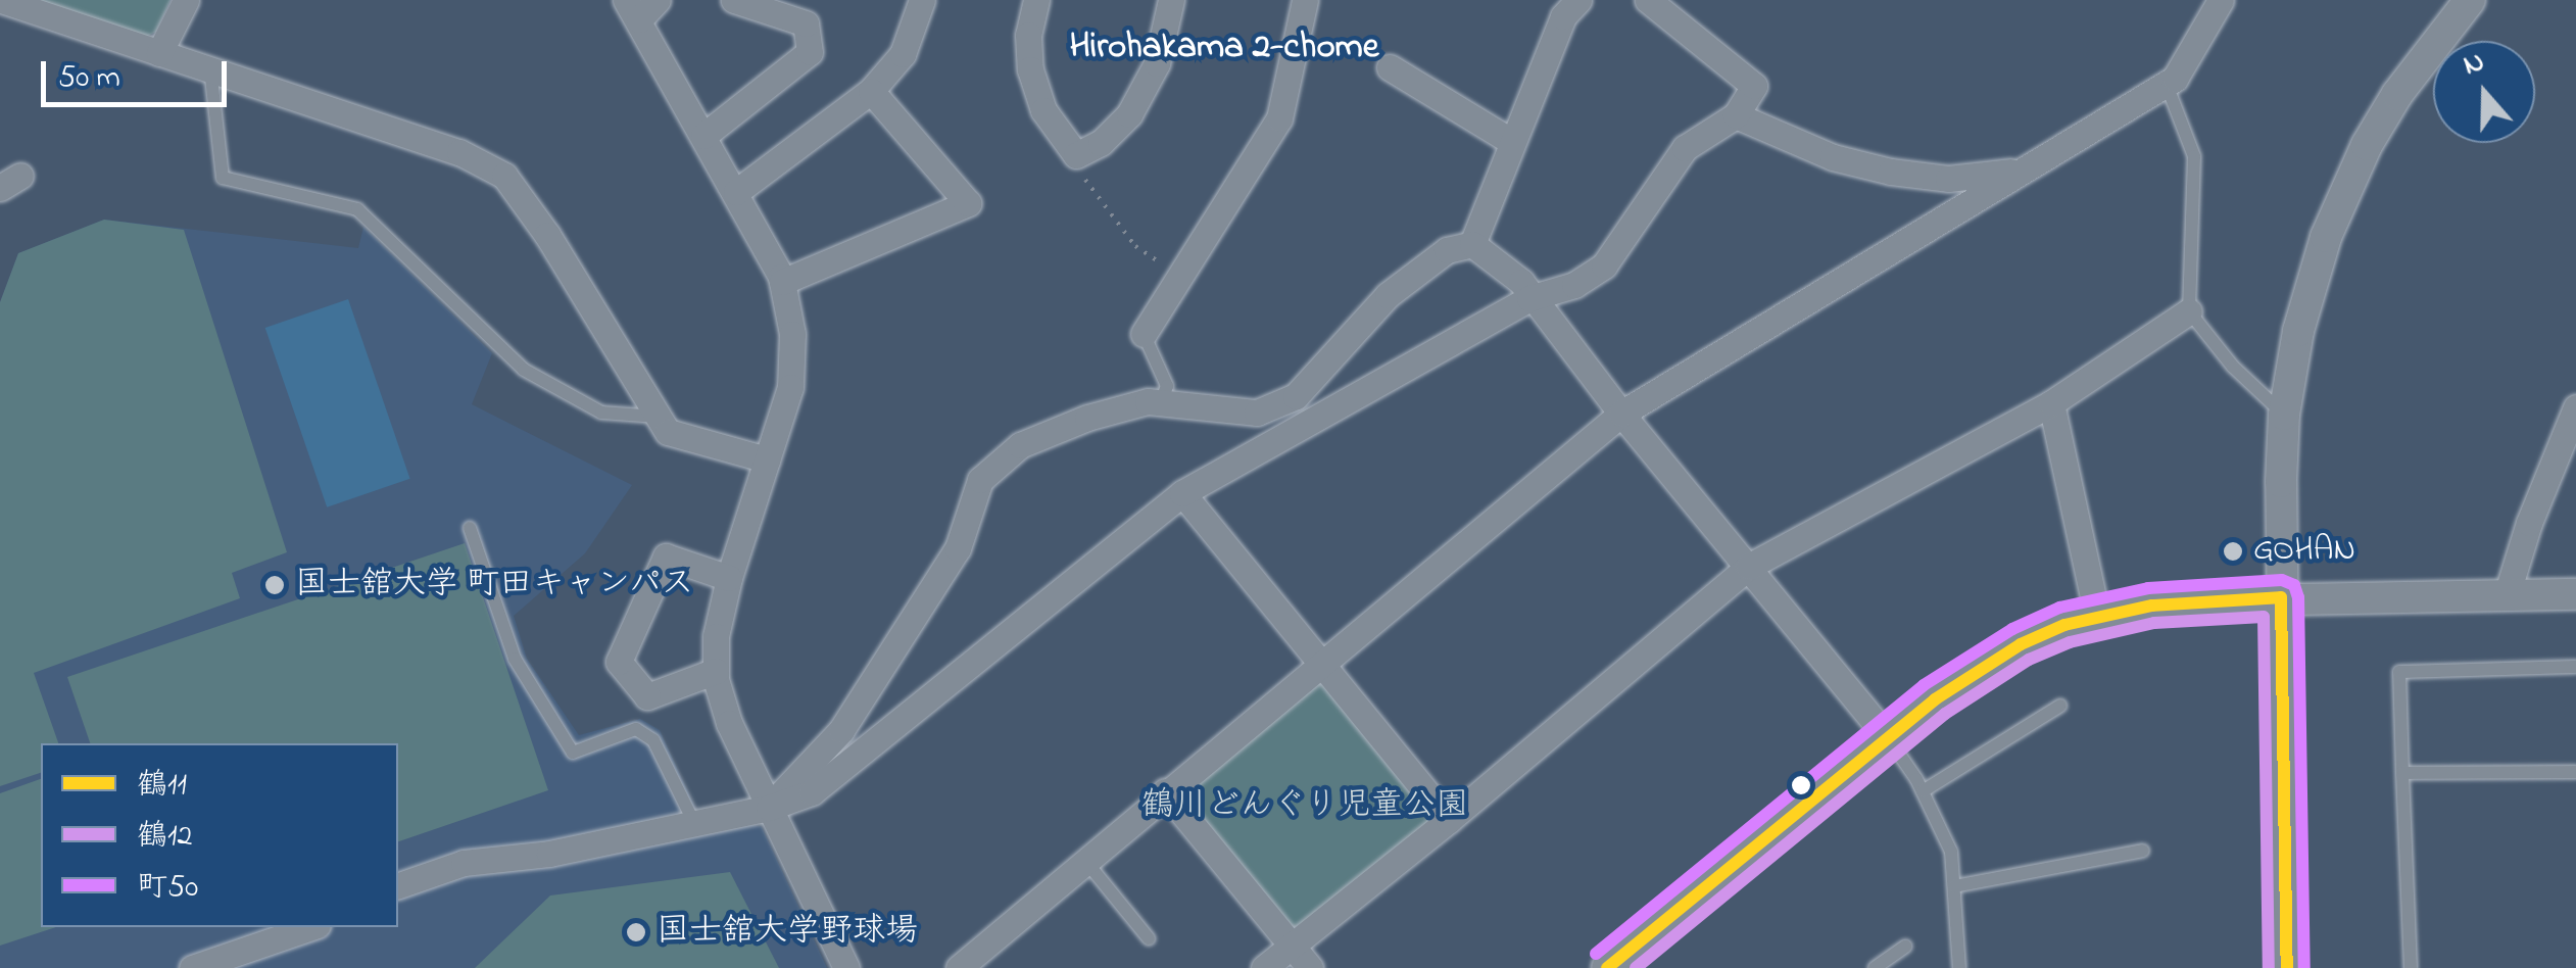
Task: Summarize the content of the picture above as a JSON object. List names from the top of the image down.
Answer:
{
  "districts": ["Hirohakama 2-chome"],
  "parks": ["鶴川どんぐり児童公園"],
  "places": ["GOHAN", "国士舘大学 町田キャンパス", "国士舘大学野球場"],
  "lines": ["transit line 町50", "transit line 鶴11", "transit line 鶴12"],
  "legend": ["鶴11", "鶴12", "町50"],
  "scale_bar": "50 m",
  "north": "top"
}
